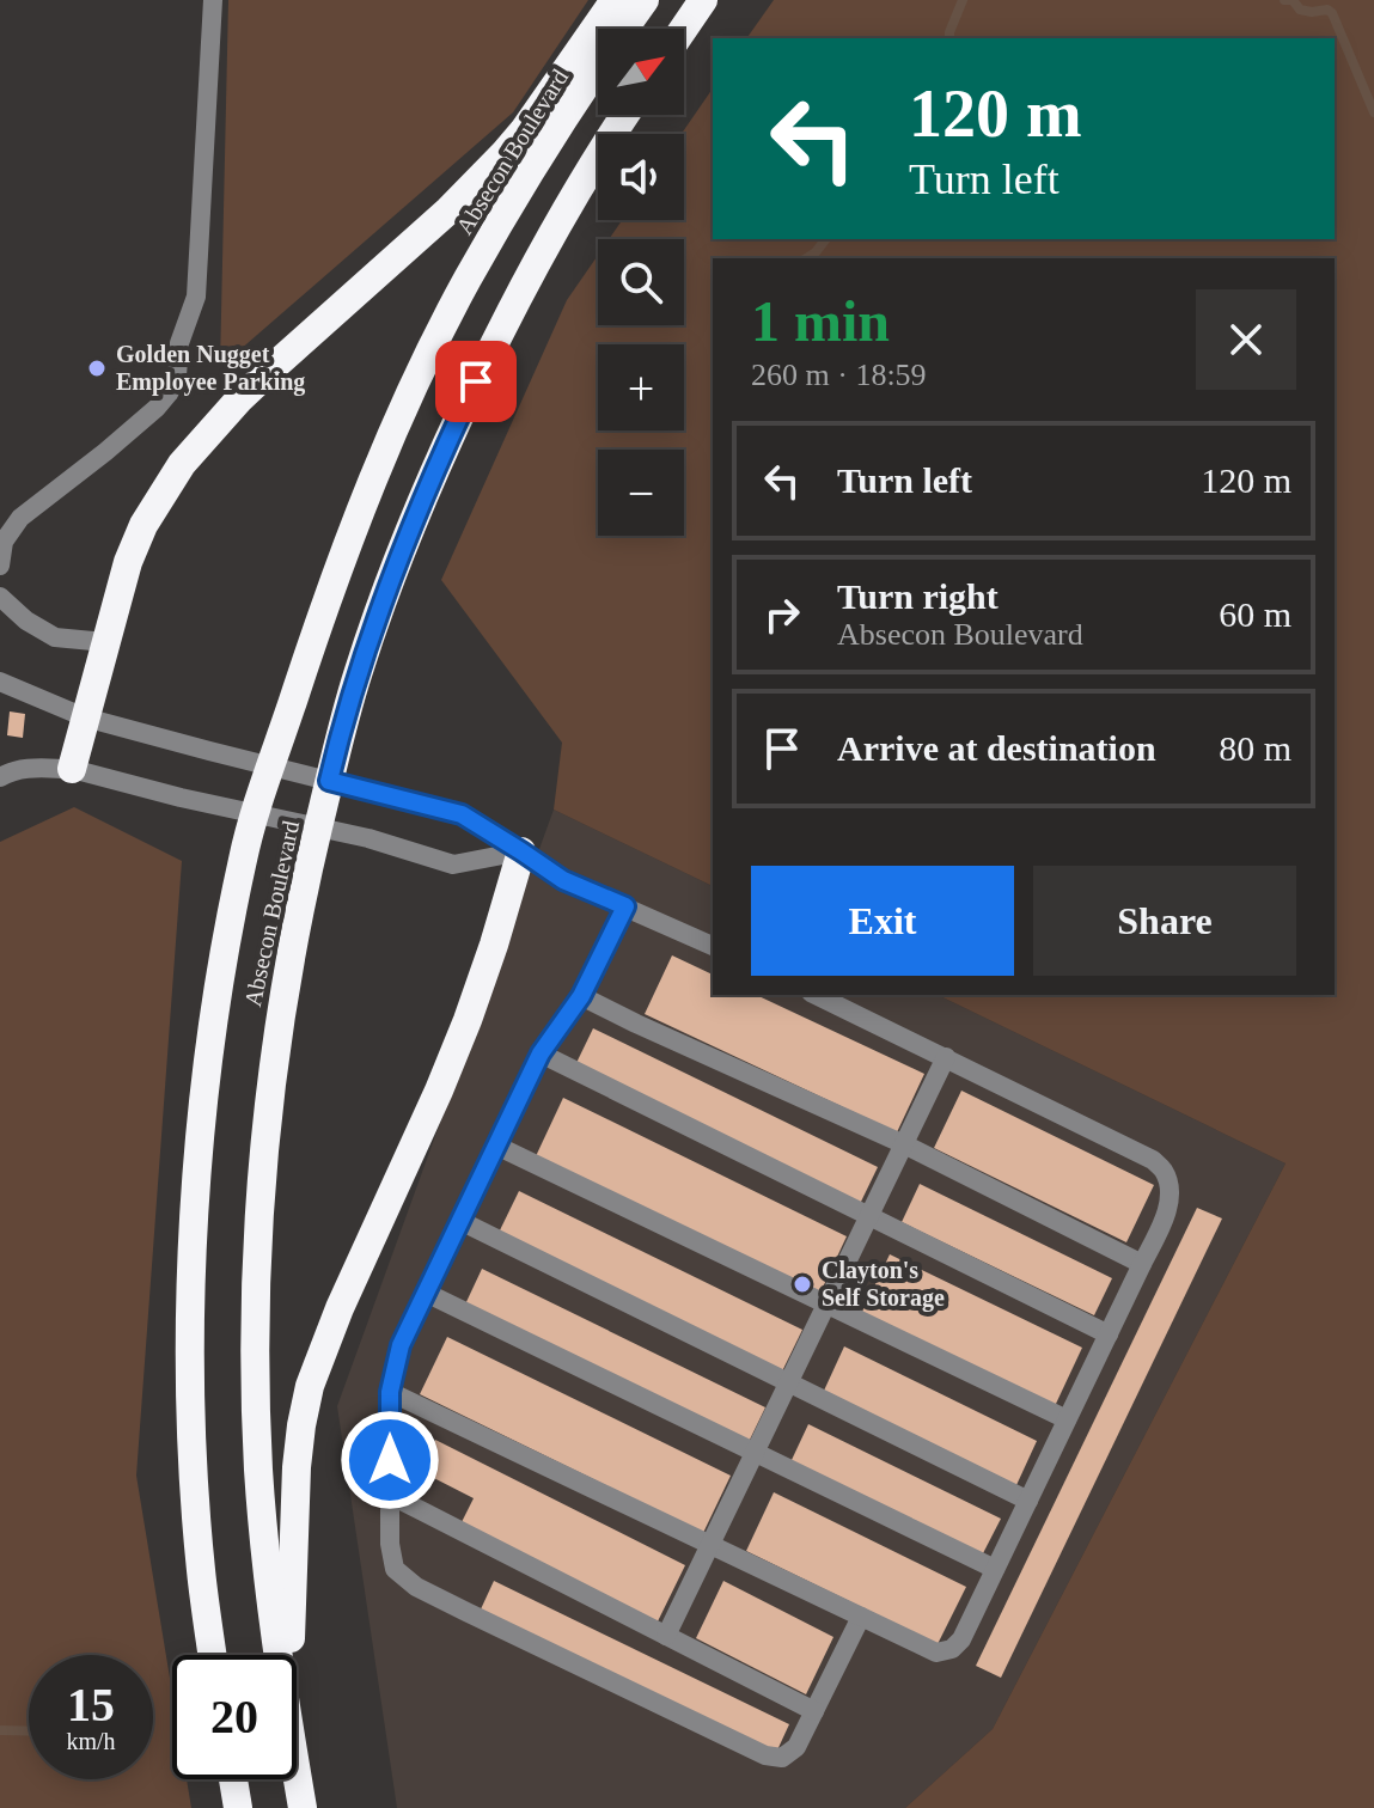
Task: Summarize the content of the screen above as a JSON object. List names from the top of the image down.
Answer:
{
  "streets": {
    "highway": ["Absecon Boulevard"]
  },
  "places": ["Golden Nugget Employee Parking", "Clayton's Self Storage"],
  "north": "top right",
  "page": {
    "map_buttons": ["+", "−"],
    "turn": ["120 m", "Turn left"],
    "heading": ["1 min", "260 m · 18:59"],
    "list": [
      {
        "name": "Turn left",
        "value": "120 m"
      },
      {
        "name": "Turn right",
        "note": "Absecon Boulevard",
        "value": "60 m"
      },
      {
        "name": "Arrive at destination",
        "value": "80 m"
      }
    ],
    "buttons": ["Exit", "Share"],
    "speed": "15 km/h",
    "limit": "20"
  }
}
